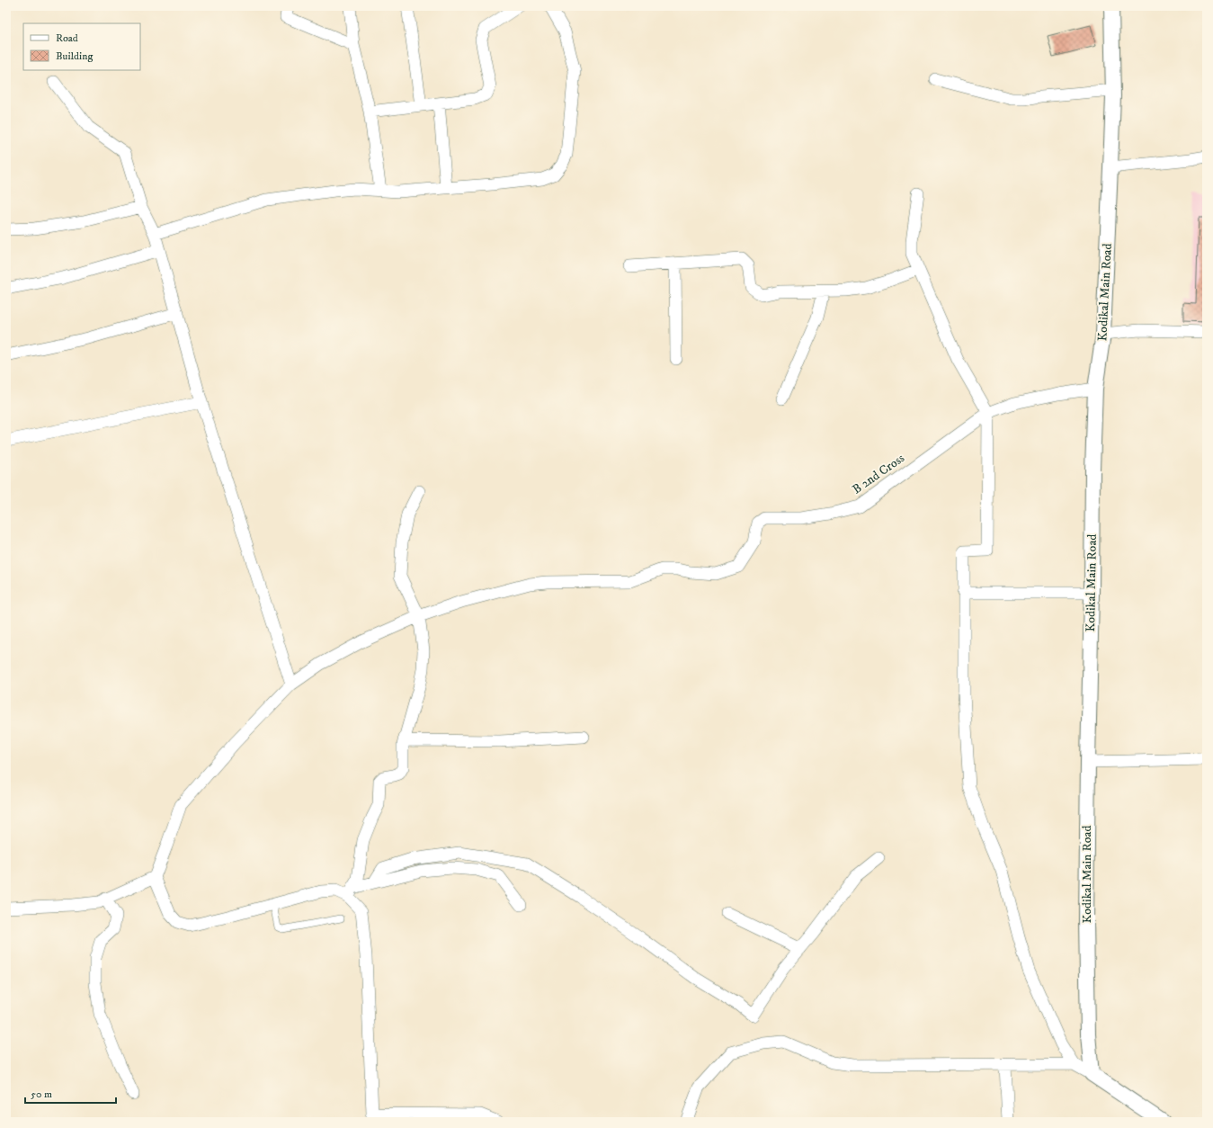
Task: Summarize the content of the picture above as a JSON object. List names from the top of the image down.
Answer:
{
  "streets": {
    "street": ["Kodikal Main Road", "B 2nd Cross"]
  },
  "crossings": [
    ["Kodikal Main Road", "B 2nd Cross"]
  ],
  "legend": ["Road", "Building"],
  "scale_bar": "50 m"
}
